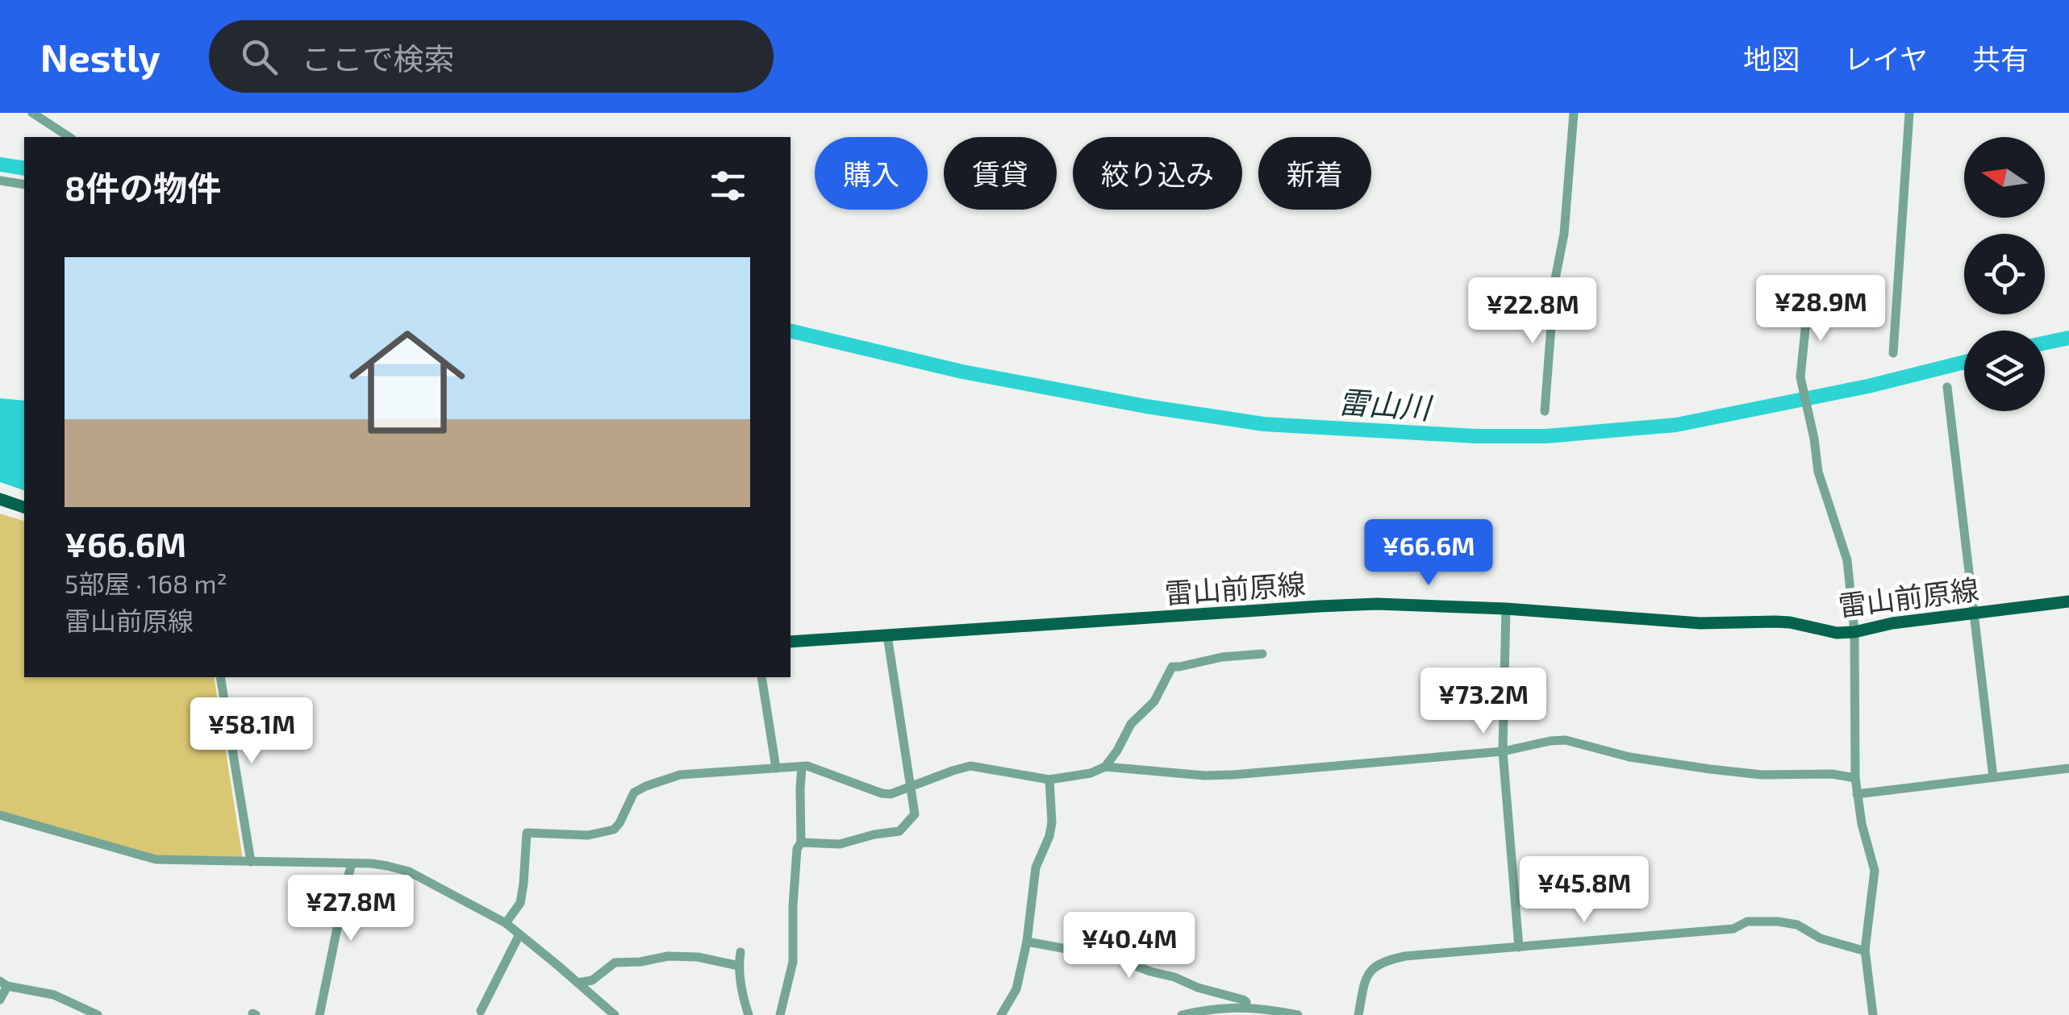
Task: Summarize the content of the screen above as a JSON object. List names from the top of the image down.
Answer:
{
  "streets": {
    "main road": ["雷山前原線"]
  },
  "water": ["雷山川"],
  "north": "left",
  "page": {
    "header": "Nestly",
    "search": "ここで検索",
    "nav": ["地図", "レイヤ", "共有"],
    "chip": [
      "購入",
      "賃貸",
      "絞り込み",
      "新着"
    ],
    "heading": "8件の物件",
    "list": [
      {
        "name": "¥66.6M",
        "note": "5部屋 · 168 m² · 雷山前原線"
      }
    ],
    "price": [
      "¥28.9M",
      "¥22.8M",
      "¥66.6M",
      "¥73.2M",
      "¥58.1M",
      "¥45.8M",
      "¥27.8M",
      "¥40.4M"
    ]
  }
}
